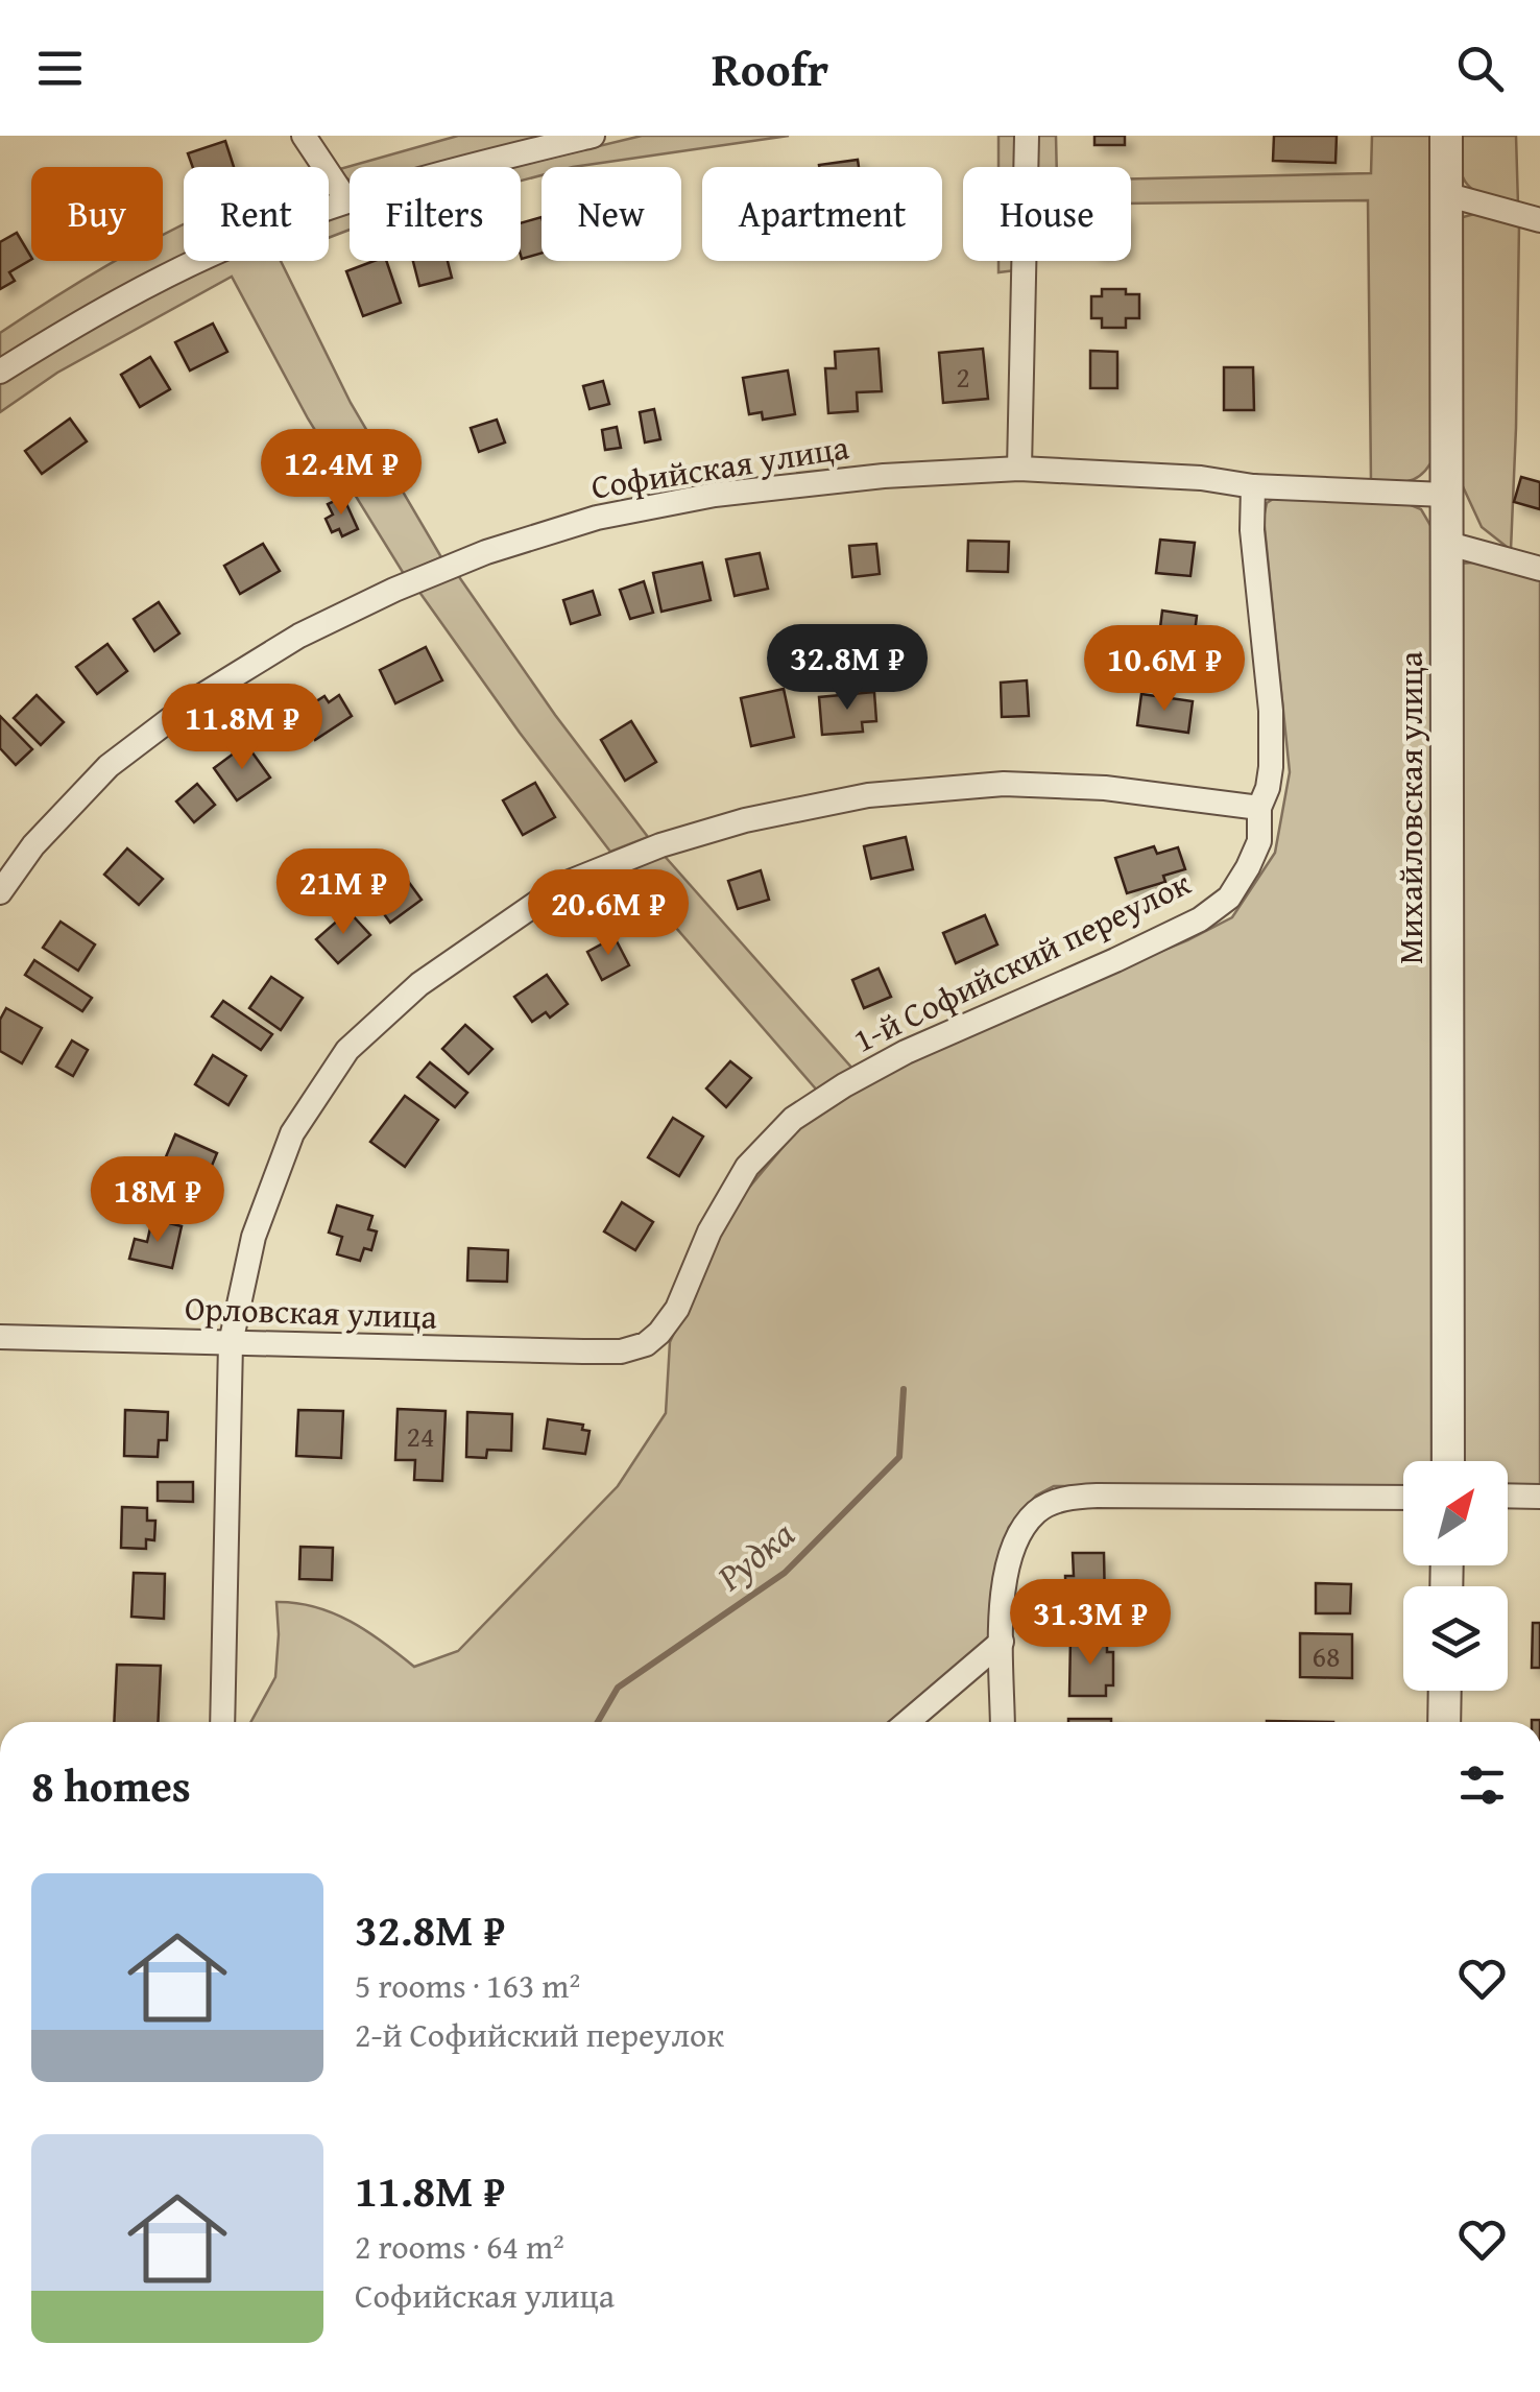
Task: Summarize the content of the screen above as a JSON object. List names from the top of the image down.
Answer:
{
  "streets": {
    "street": [
      "Софийская улица",
      "Михайловская улица",
      "1-й Софийский переулок",
      "Орловская улица"
    ]
  },
  "crossings": [
    ["Софийская улица", "Михайловская улица"],
    ["Софийская улица", "1-й Софийский переулок"],
    ["1-й Софийский переулок", "Орловская улица"]
  ],
  "water": ["Рудка"],
  "house_numbers": ["2", "24", "68"],
  "north": "top right",
  "page": {
    "header": "Roofr",
    "chip": [
      "Buy",
      "Rent",
      "Filters",
      "New",
      "Apartment",
      "House"
    ],
    "price": [
      "12.4M ₽",
      "32.8M ₽",
      "10.6M ₽",
      "11.8M ₽",
      "21M ₽",
      "20.6M ₽",
      "18M ₽",
      "31.3M ₽"
    ],
    "heading": "8 homes",
    "list": [
      {
        "name": "32.8M ₽",
        "note": "5 rooms · 163 m² · 2-й Софийский переулок"
      },
      {
        "name": "11.8M ₽",
        "note": "2 rooms · 64 m² · Софийская улица"
      }
    ]
  }
}
